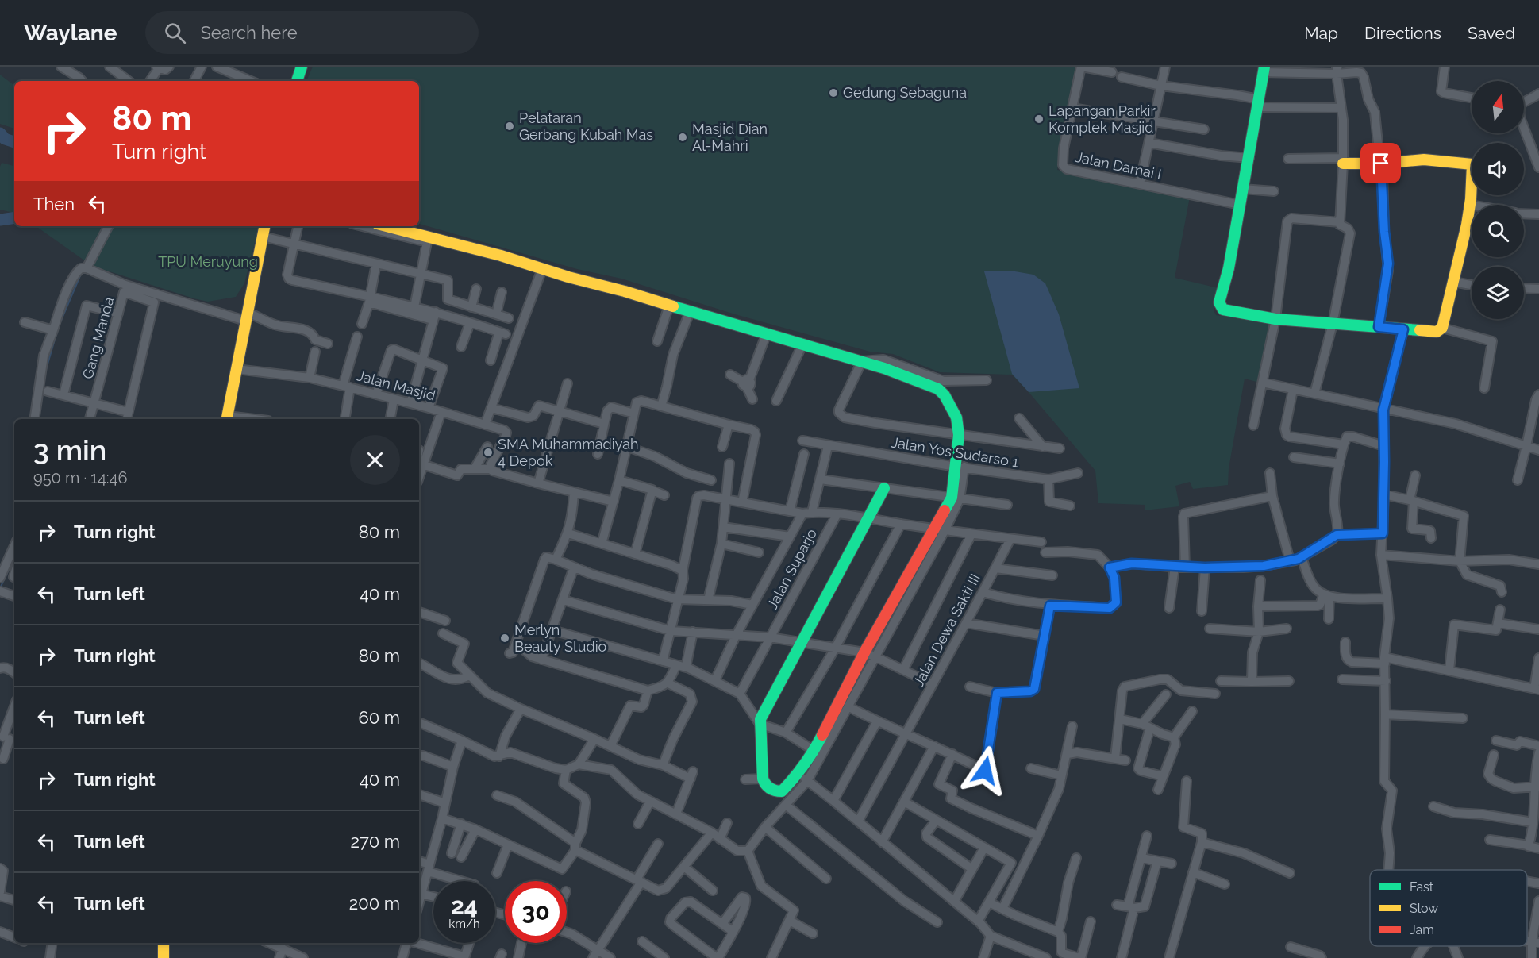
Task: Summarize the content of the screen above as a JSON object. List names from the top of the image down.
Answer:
{
  "streets": {
    "street": [
      "Jalan Damai I",
      "Gang Manda",
      "Jalan Masjid",
      "Jalan Yos Sudarso 1",
      "Jalan Suparjo",
      "Jalan Dewa Sakti III"
    ]
  },
  "parks": ["TPU Meruyung"],
  "places": [
    "Gedung Sebaguna",
    "Lapangan Parkir Komplek Masjid",
    "Pelataran Gerbang Kubah Mas",
    "Masjid Dian Al-Mahri",
    "SMA Muhammadiyah 4 Depok",
    "Merlyn Beauty Studio"
  ],
  "legend": ["Fast", "Slow", "Jam"],
  "north": "top",
  "page": {
    "header": "Waylane",
    "search": "Search here",
    "nav": ["Map", "Directions", "Saved"],
    "turn": ["80 m", "Turn right"],
    "then": "Then",
    "heading": ["3 min", "950 m · 14:46"],
    "list": [
      {
        "name": "Turn right",
        "value": "80 m"
      },
      {
        "name": "Turn left",
        "value": "40 m"
      },
      {
        "name": "Turn right",
        "value": "80 m"
      },
      {
        "name": "Turn left",
        "value": "60 m"
      },
      {
        "name": "Turn right",
        "value": "40 m"
      },
      {
        "name": "Turn left",
        "value": "270 m"
      },
      {
        "name": "Turn left",
        "value": "200 m"
      }
    ],
    "speed": "24 km/h",
    "limit": "30"
  }
}
